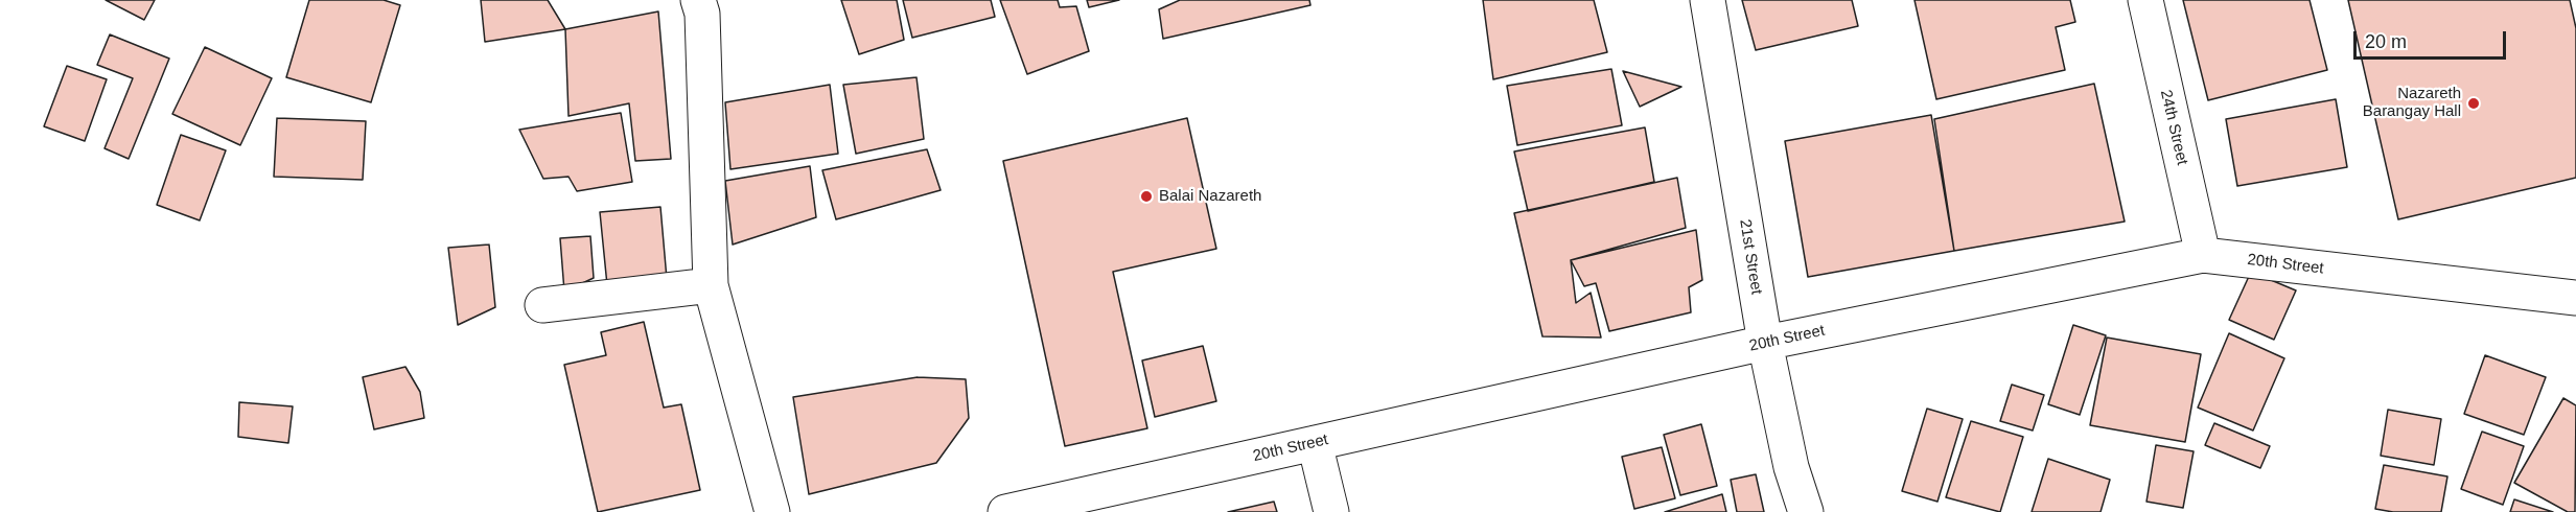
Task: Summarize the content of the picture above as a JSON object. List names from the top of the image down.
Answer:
{
  "streets": {
    "street": ["24th Street", "21st Street", "20th Street"]
  },
  "crossings": [
    ["24th Street", "20th Street"],
    ["21st Street", "20th Street"]
  ],
  "places": ["Nazareth Barangay Hall", "Balai Nazareth"],
  "scale_bar": "20 m"
}
